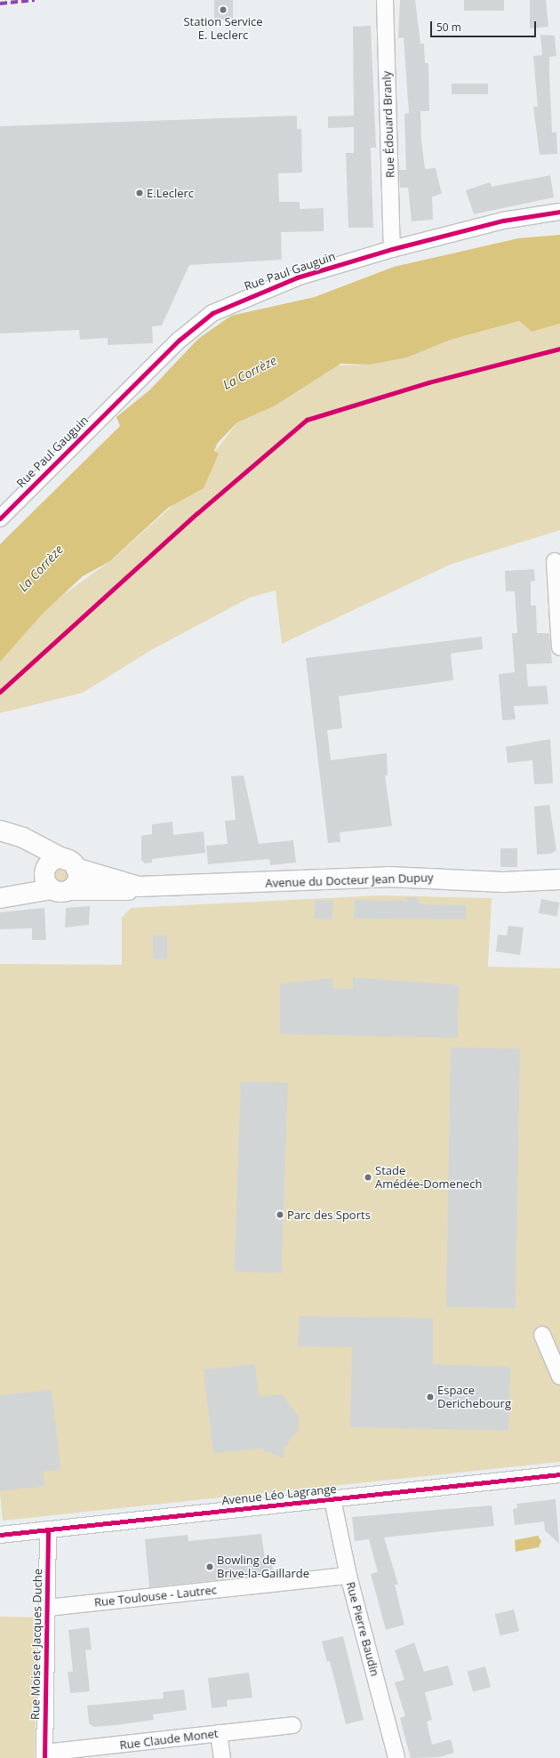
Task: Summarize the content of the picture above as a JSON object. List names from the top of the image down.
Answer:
{
  "streets": {
    "street": [
      "Rue Édouard Branly",
      "Rue Paul Gauguin",
      "Avenue du Docteur Jean Dupuy",
      "Avenue Léo Lagrange",
      "Rue Toulouse - Lautrec",
      "Rue Pierre Baudin",
      "Rue Moise et Jacques Duche",
      "Rue Claude Monet"
    ]
  },
  "crossings": [
    ["Rue Édouard Branly", "Rue Paul Gauguin"],
    ["Avenue Léo Lagrange", "Rue Pierre Baudin"],
    ["Avenue Léo Lagrange", "Rue Moise et Jacques Duche"],
    ["Rue Toulouse - Lautrec", "Rue Pierre Baudin"],
    ["Rue Toulouse - Lautrec", "Rue Moise et Jacques Duche"],
    ["Rue Moise et Jacques Duche", "Rue Claude Monet"]
  ],
  "water": ["La Corrèze"],
  "places": [
    "Station Service E. Leclerc",
    "E.Leclerc",
    "Stade Amédée-Domenech",
    "Parc des Sports",
    "Espace Derichebourg",
    "Bowling de Brive-la-Gaillarde"
  ],
  "scale_bar": "50 m"
}
